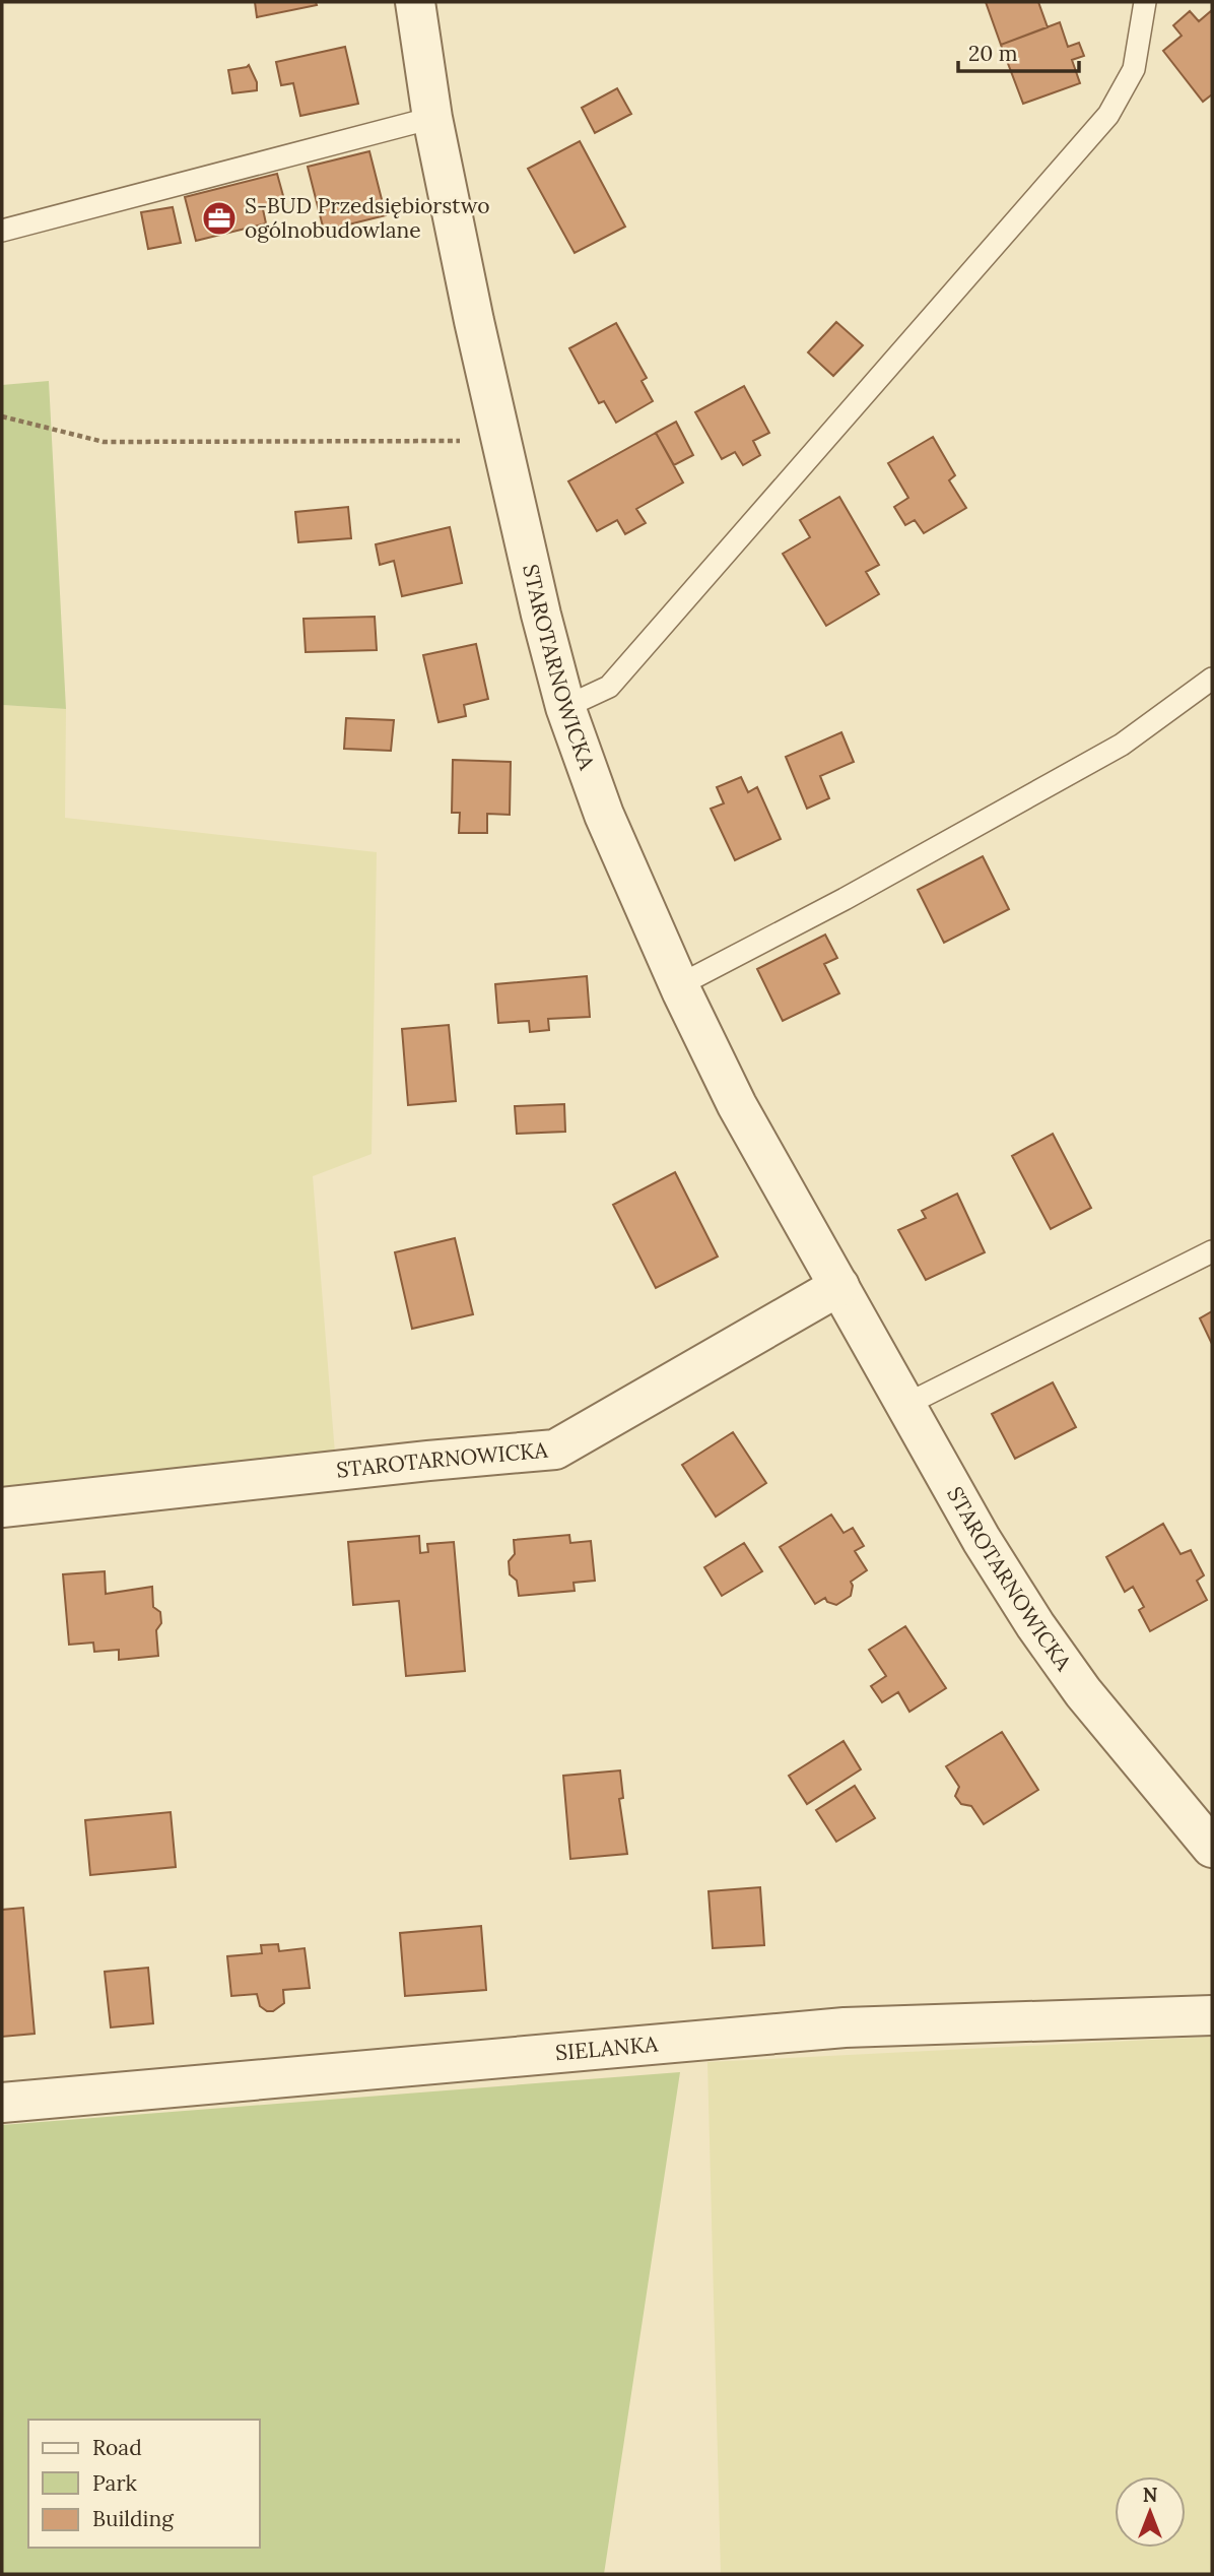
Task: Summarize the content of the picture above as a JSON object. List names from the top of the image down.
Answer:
{
  "streets": {
    "street": ["STAROTARNOWICKA", "SIELANKA"]
  },
  "places": {
    "office": ["S-BUD Przedsiębiorstwo ogólnobudowlane"]
  },
  "legend": ["Road", "Park", "Building"],
  "scale_bar": "20 m",
  "north": "top"
}
